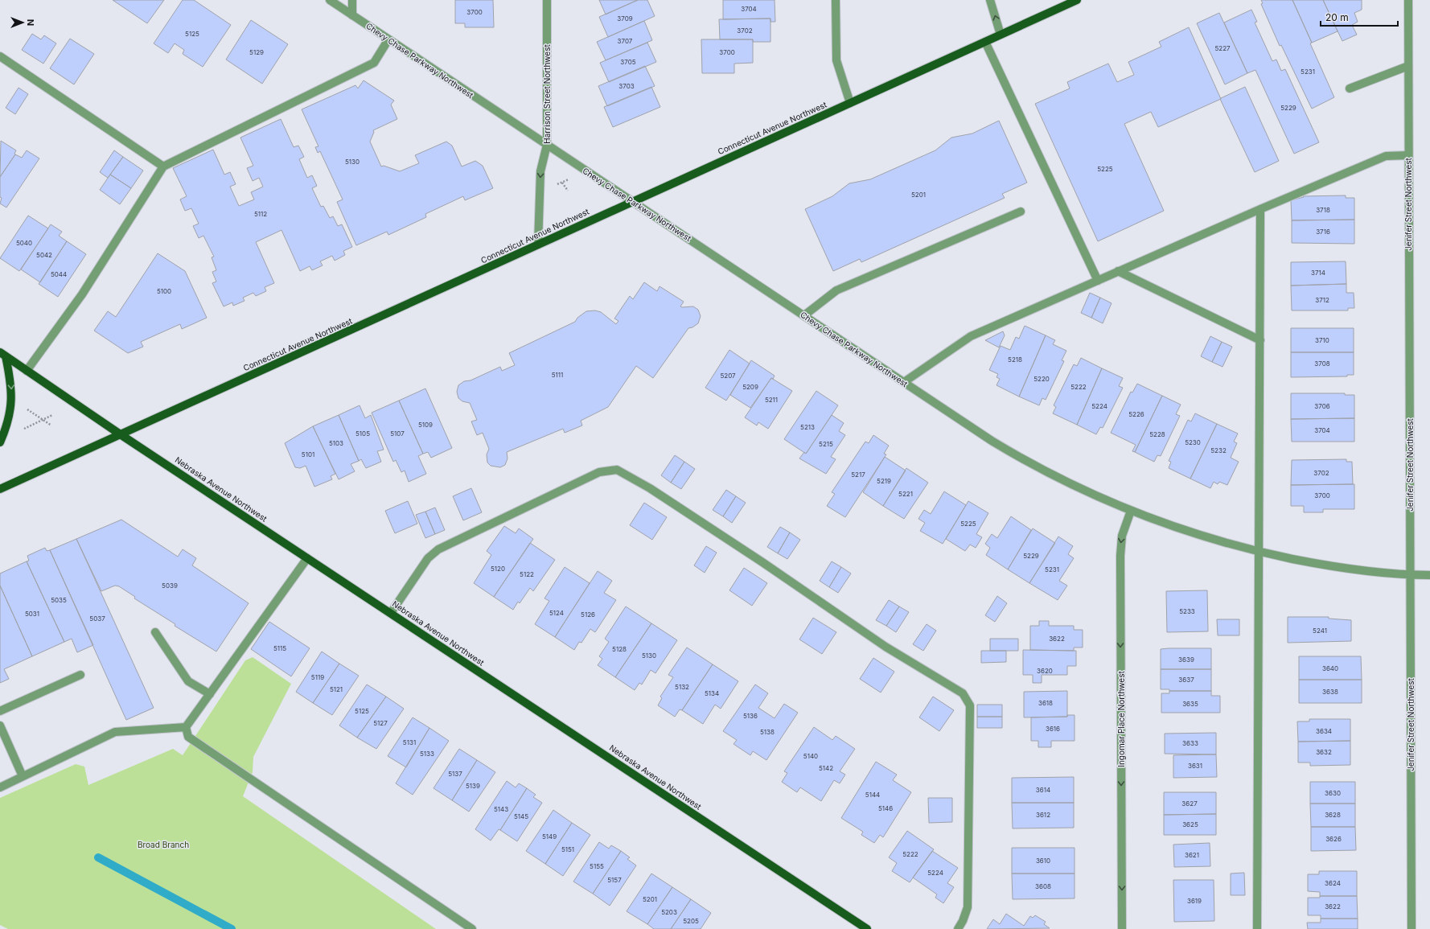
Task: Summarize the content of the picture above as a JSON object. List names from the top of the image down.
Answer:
{
  "streets": {
    "main road": ["Connecticut Avenue Northwest", "Nebraska Avenue Northwest"],
    "street": [
      "Chevy Chase Parkway Northwest",
      "Harrison Street Northwest",
      "Jenifer Street Northwest",
      "Ingomar Place Northwest"
    ]
  },
  "crossings": [
    ["Chevy Chase Parkway Northwest", "Harrison Street Northwest"],
    ["Chevy Chase Parkway Northwest", "Connecticut Avenue Northwest"],
    ["Chevy Chase Parkway Northwest", "Jenifer Street Northwest"],
    ["Chevy Chase Parkway Northwest", "Ingomar Place Northwest"],
    ["Harrison Street Northwest", "Connecticut Avenue Northwest"],
    ["Connecticut Avenue Northwest", "Nebraska Avenue Northwest"]
  ],
  "one_way": ["Harrison Street Northwest", "Ingomar Place Northwest"],
  "parks": ["Broad Branch"],
  "house_numbers": [
    "3704",
    "3700",
    "3709",
    "3702",
    "5125",
    "3707",
    "5227",
    "5129",
    "3700",
    "3705",
    "5231",
    "3703",
    "5229",
    "5130",
    "5225",
    "5201",
    "3718",
    "5112",
    "3716",
    "5040",
    "5042",
    "3714",
    "5044",
    "5100",
    "3712",
    "3710",
    "5218",
    "3708",
    "5111",
    "5207",
    "5220",
    "5209",
    "5222",
    "5211",
    "5224",
    "3706",
    "5226",
    "5109",
    "5213",
    "3704",
    "5105",
    "5107",
    "5228",
    "5230",
    "5103",
    "5215",
    "5232",
    "5101",
    "3702",
    "5217",
    "5219",
    "5221",
    "3700",
    "5225",
    "5229",
    "5120",
    "5231",
    "5122",
    "5039",
    "5035",
    "5233",
    "5124",
    "5031",
    "5126",
    "5037",
    "5241",
    "3622",
    "5115",
    "5128",
    "5130",
    "3639",
    "3640",
    "3620",
    "5119",
    "3637",
    "5132",
    "5121",
    "3638",
    "5134",
    "3618",
    "3635",
    "5125",
    "5136",
    "5127",
    "3616",
    "3634",
    "5138",
    "5131",
    "3633",
    "3632",
    "5133",
    "5140",
    "3631",
    "5142",
    "5137",
    "5139",
    "3614",
    "3630",
    "5144",
    "3627",
    "5146",
    "5143",
    "3612",
    "3628",
    "5145",
    "3625",
    "5149",
    "3626",
    "5151",
    "5222",
    "3621",
    "3610",
    "5155",
    "5224",
    "5157",
    "3624",
    "3608",
    "5201",
    "3619",
    "3622",
    "5203",
    "5205"
  ],
  "scale_bar": "20 m",
  "north": "right"
}
